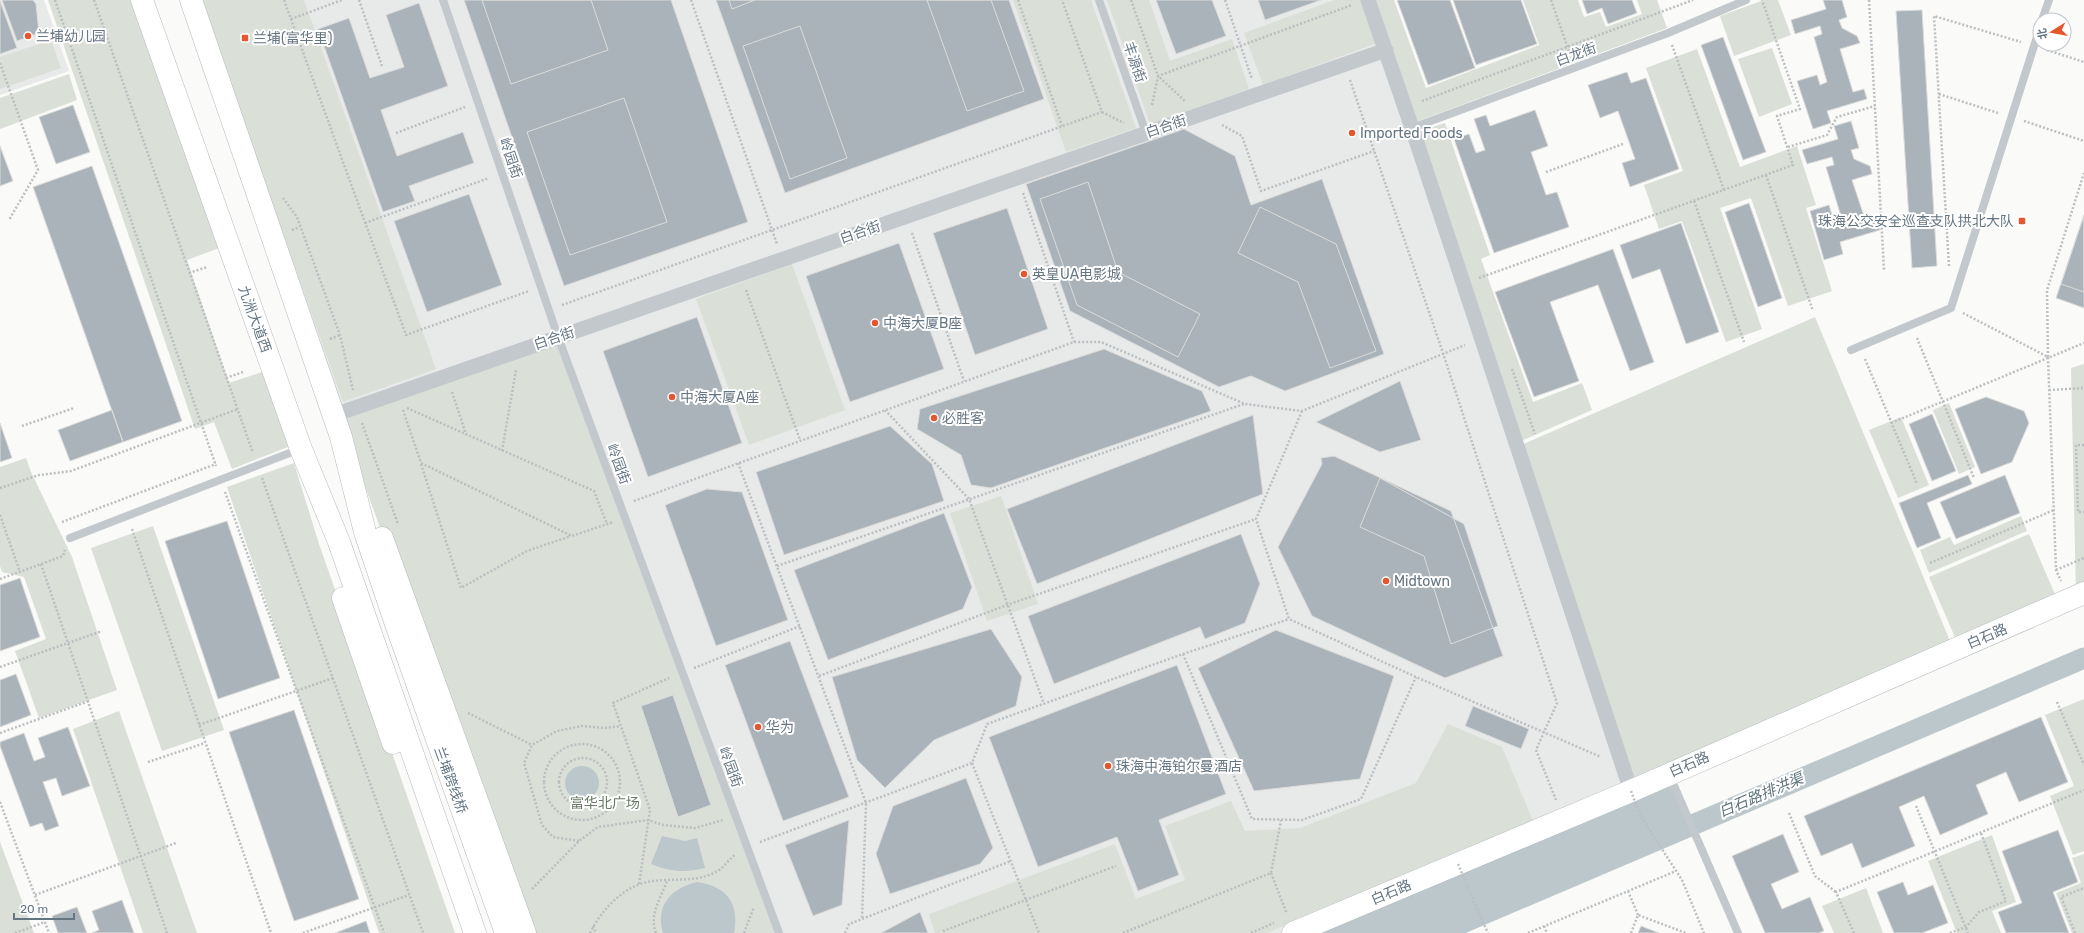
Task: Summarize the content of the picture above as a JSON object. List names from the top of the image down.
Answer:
{
  "streets": {
    "main road": ["九洲大道西", "白石路", "兰埔跨线桥"],
    "street": ["白合街"],
    "lane": ["白龙街", "丰源街", "岭园街"]
  },
  "crossings": [
    ["丰源街", "白合街"],
    ["白合街", "岭园街"],
    ["九洲大道西", "兰埔跨线桥"]
  ],
  "water": ["白石路排洪渠"],
  "parks": ["富华北广场"],
  "places": {
    "other": [
      "兰埔幼儿园",
      "Imported Foods",
      "英皇UA电影城",
      "中海大厦B座",
      "中海大厦A座",
      "必胜客",
      "Midtown",
      "华为",
      "珠海中海铂尔曼酒店"
    ],
    "transit": ["兰埔(富华里)", "珠海公交安全巡查支队拱北大队"]
  },
  "scale_bar": "20 m",
  "north": "left"
}
